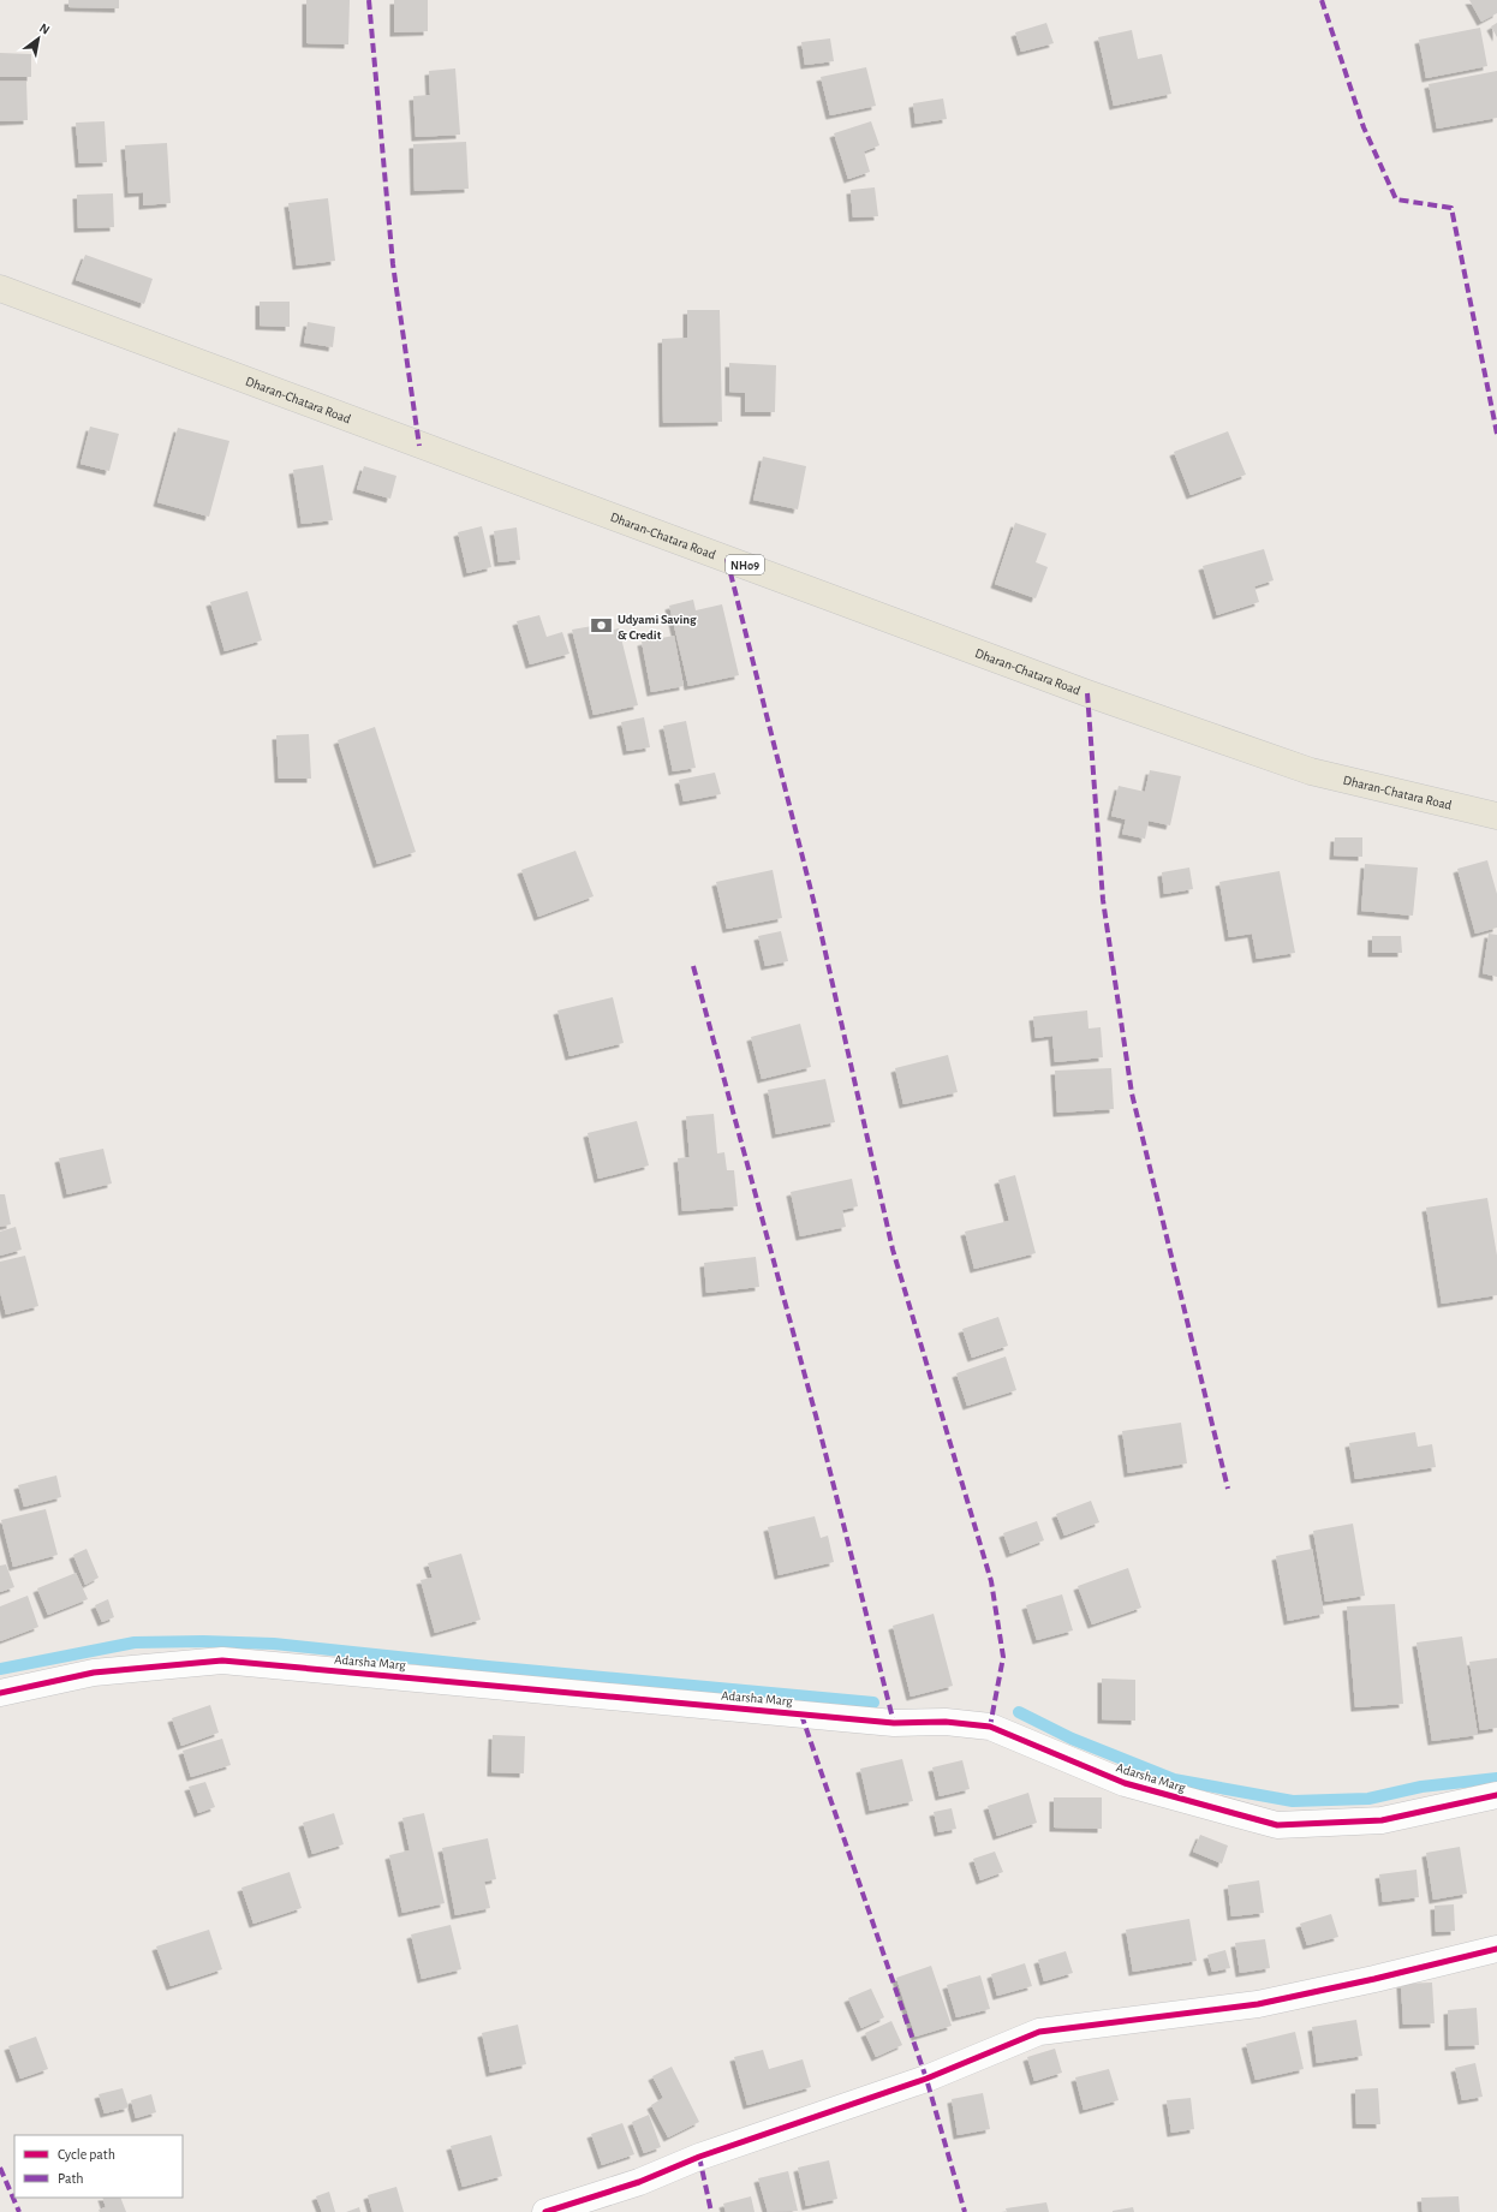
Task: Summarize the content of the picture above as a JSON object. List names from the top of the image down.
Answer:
{
  "streets": {
    "main road": ["Dharan-Chatara Road", "NH09"],
    "street": ["Adarsha Marg"]
  },
  "places": {
    "bank": ["Udyami Saving & Credit"]
  },
  "legend": ["Cycle path", "Path"],
  "north": "top right"
}
